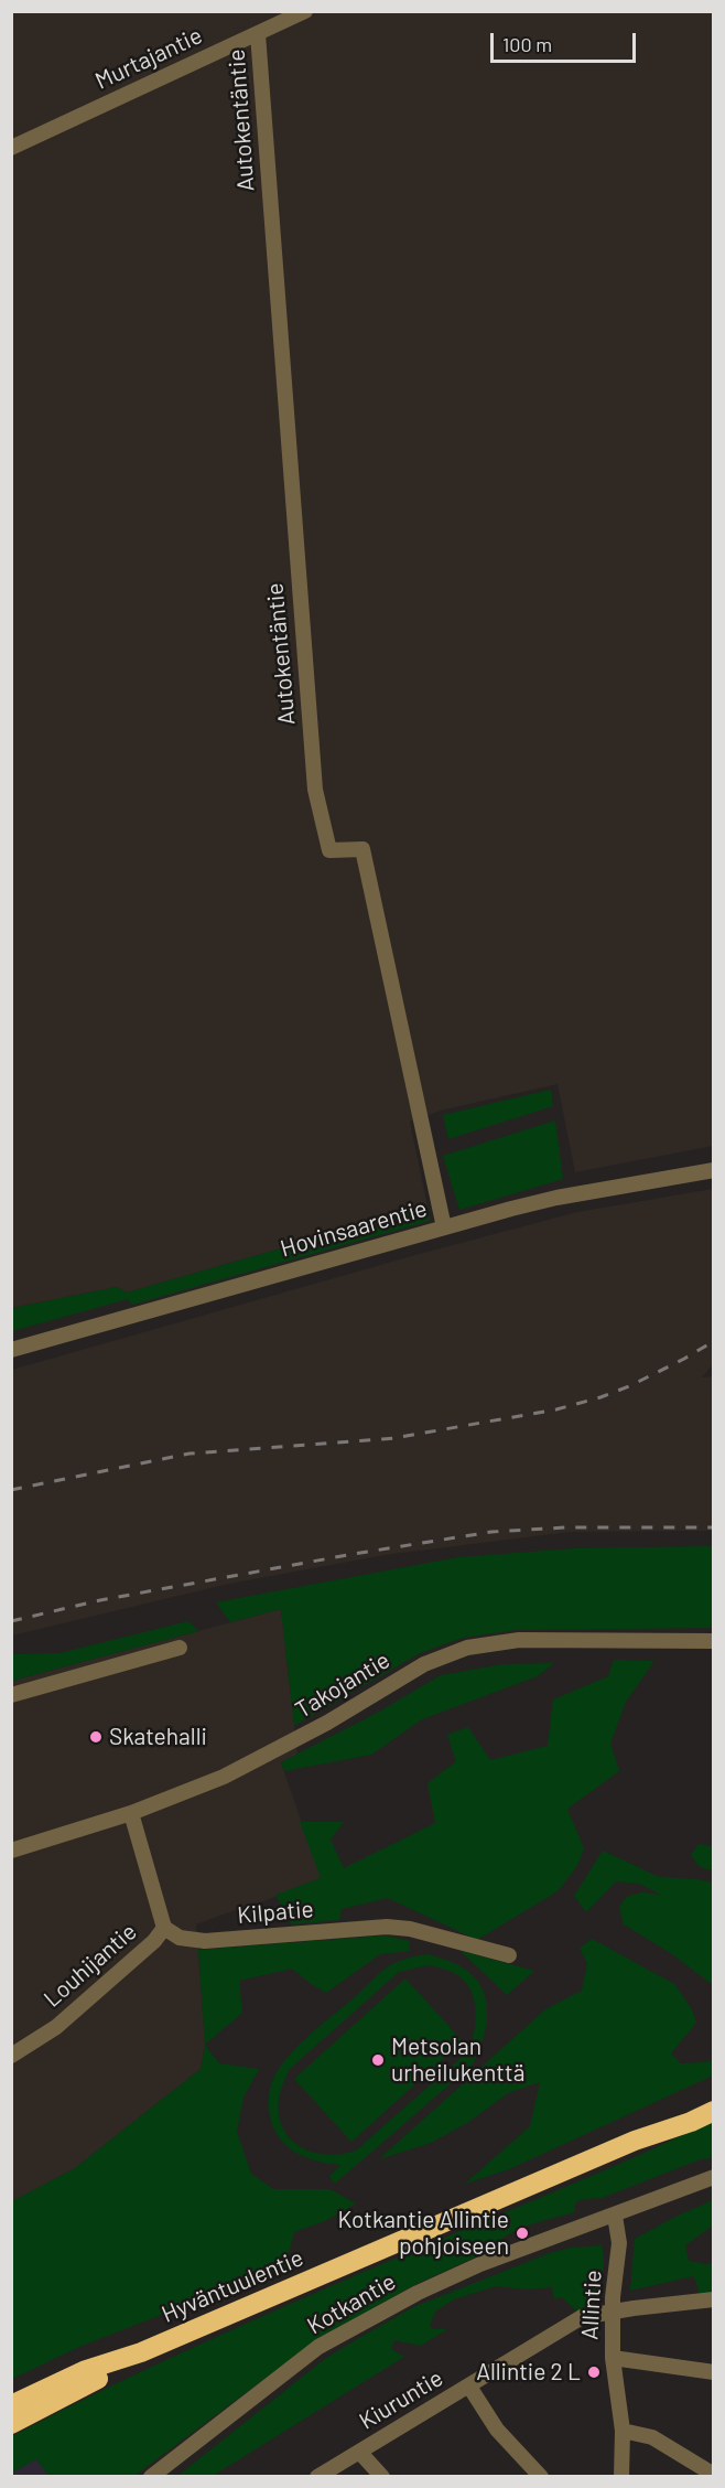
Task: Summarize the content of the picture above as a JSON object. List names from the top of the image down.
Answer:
{
  "streets": {
    "highway": ["Hyväntuulentie"],
    "street": [
      "Murtajantie",
      "Autokentäntie",
      "Hovinsaarentie",
      "Takojantie",
      "Kilpatie",
      "Louhijantie",
      "Kotkantie",
      "Allintie",
      "Kiuruntie"
    ]
  },
  "crossings": [
    ["Murtajantie", "Autokentäntie"],
    ["Autokentäntie", "Hovinsaarentie"],
    ["Kilpatie", "Louhijantie"],
    ["Kotkantie", "Allintie"],
    ["Allintie", "Kiuruntie"]
  ],
  "places": [
    "Skatehalli",
    "Metsolan urheilukenttä",
    "Kotkantie Allintie pohjoiseen",
    "Allintie 2 L"
  ],
  "scale_bar": "100 m"
}
